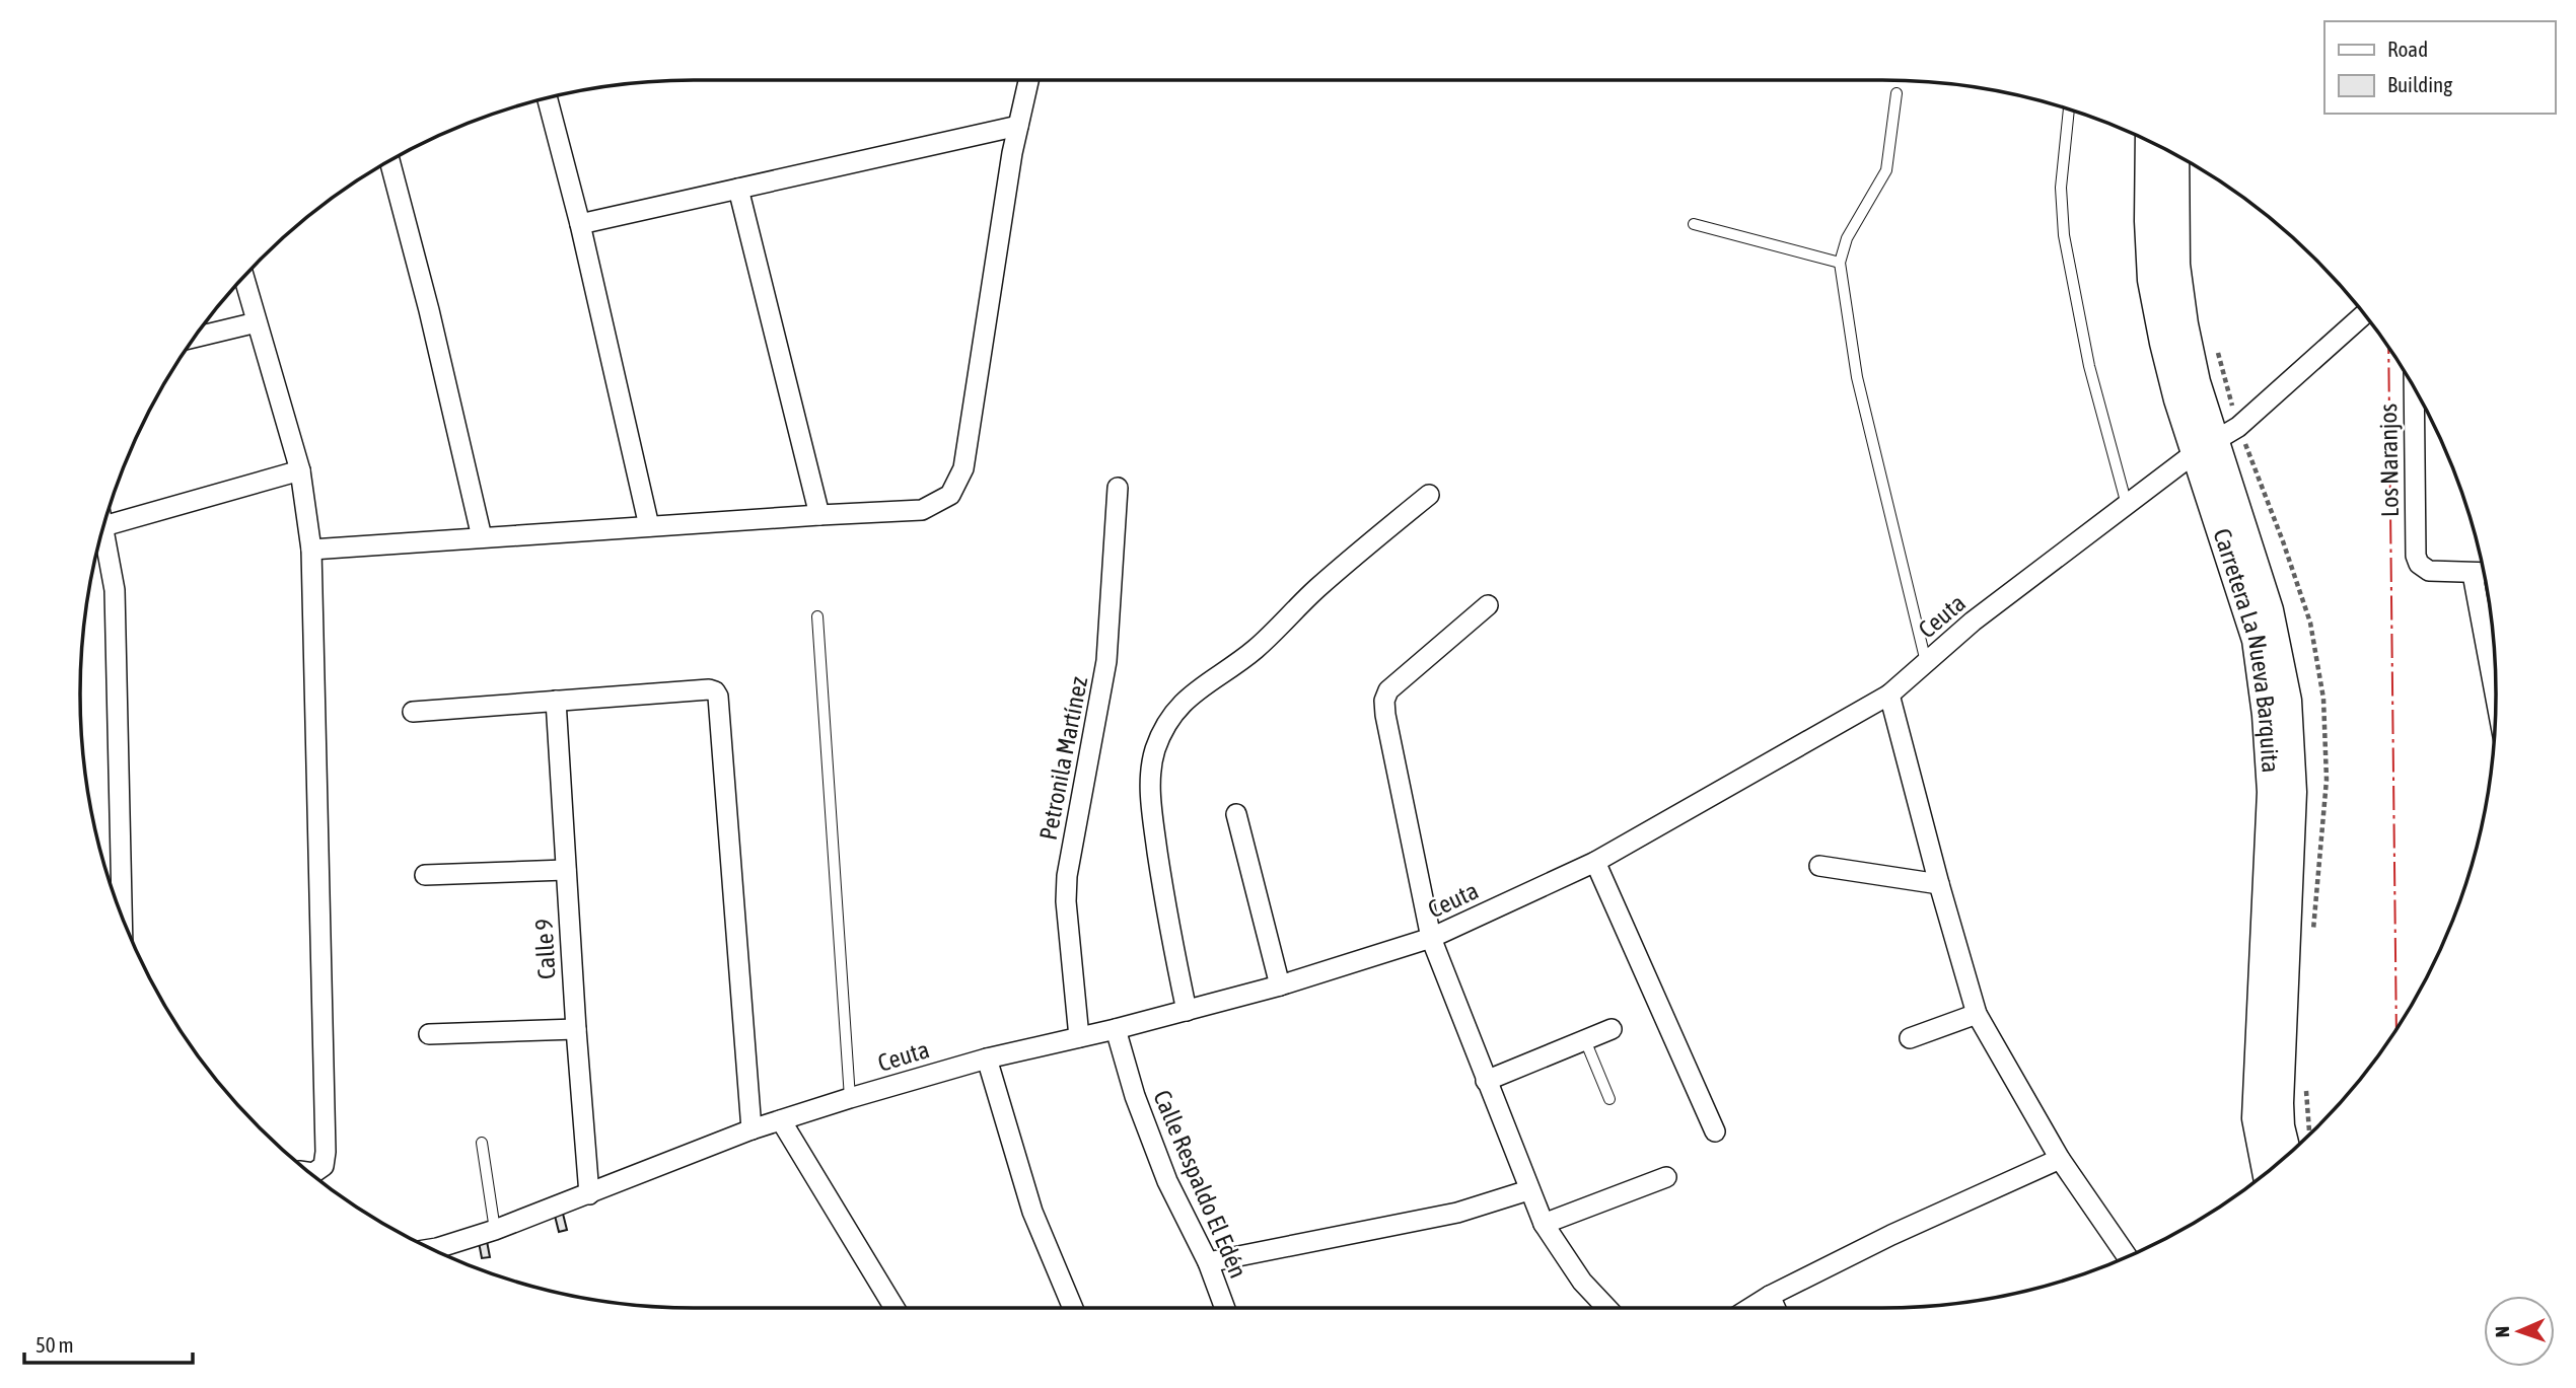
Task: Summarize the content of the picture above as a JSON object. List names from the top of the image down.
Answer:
{
  "streets": {
    "street": [
      "Los Naranjos",
      "Ceuta",
      "Carretera La Nueva Barquita",
      "Petronila Martínez",
      "Calle 9",
      "Calle Respaldo El Edén"
    ]
  },
  "crossings": [
    ["Ceuta", "Carretera La Nueva Barquita"],
    ["Ceuta", "Petronila Martínez"],
    ["Ceuta", "Calle 9"],
    ["Ceuta", "Calle Respaldo El Edén"]
  ],
  "legend": ["Road", "Building"],
  "scale_bar": "50 m",
  "north": "left"
}
